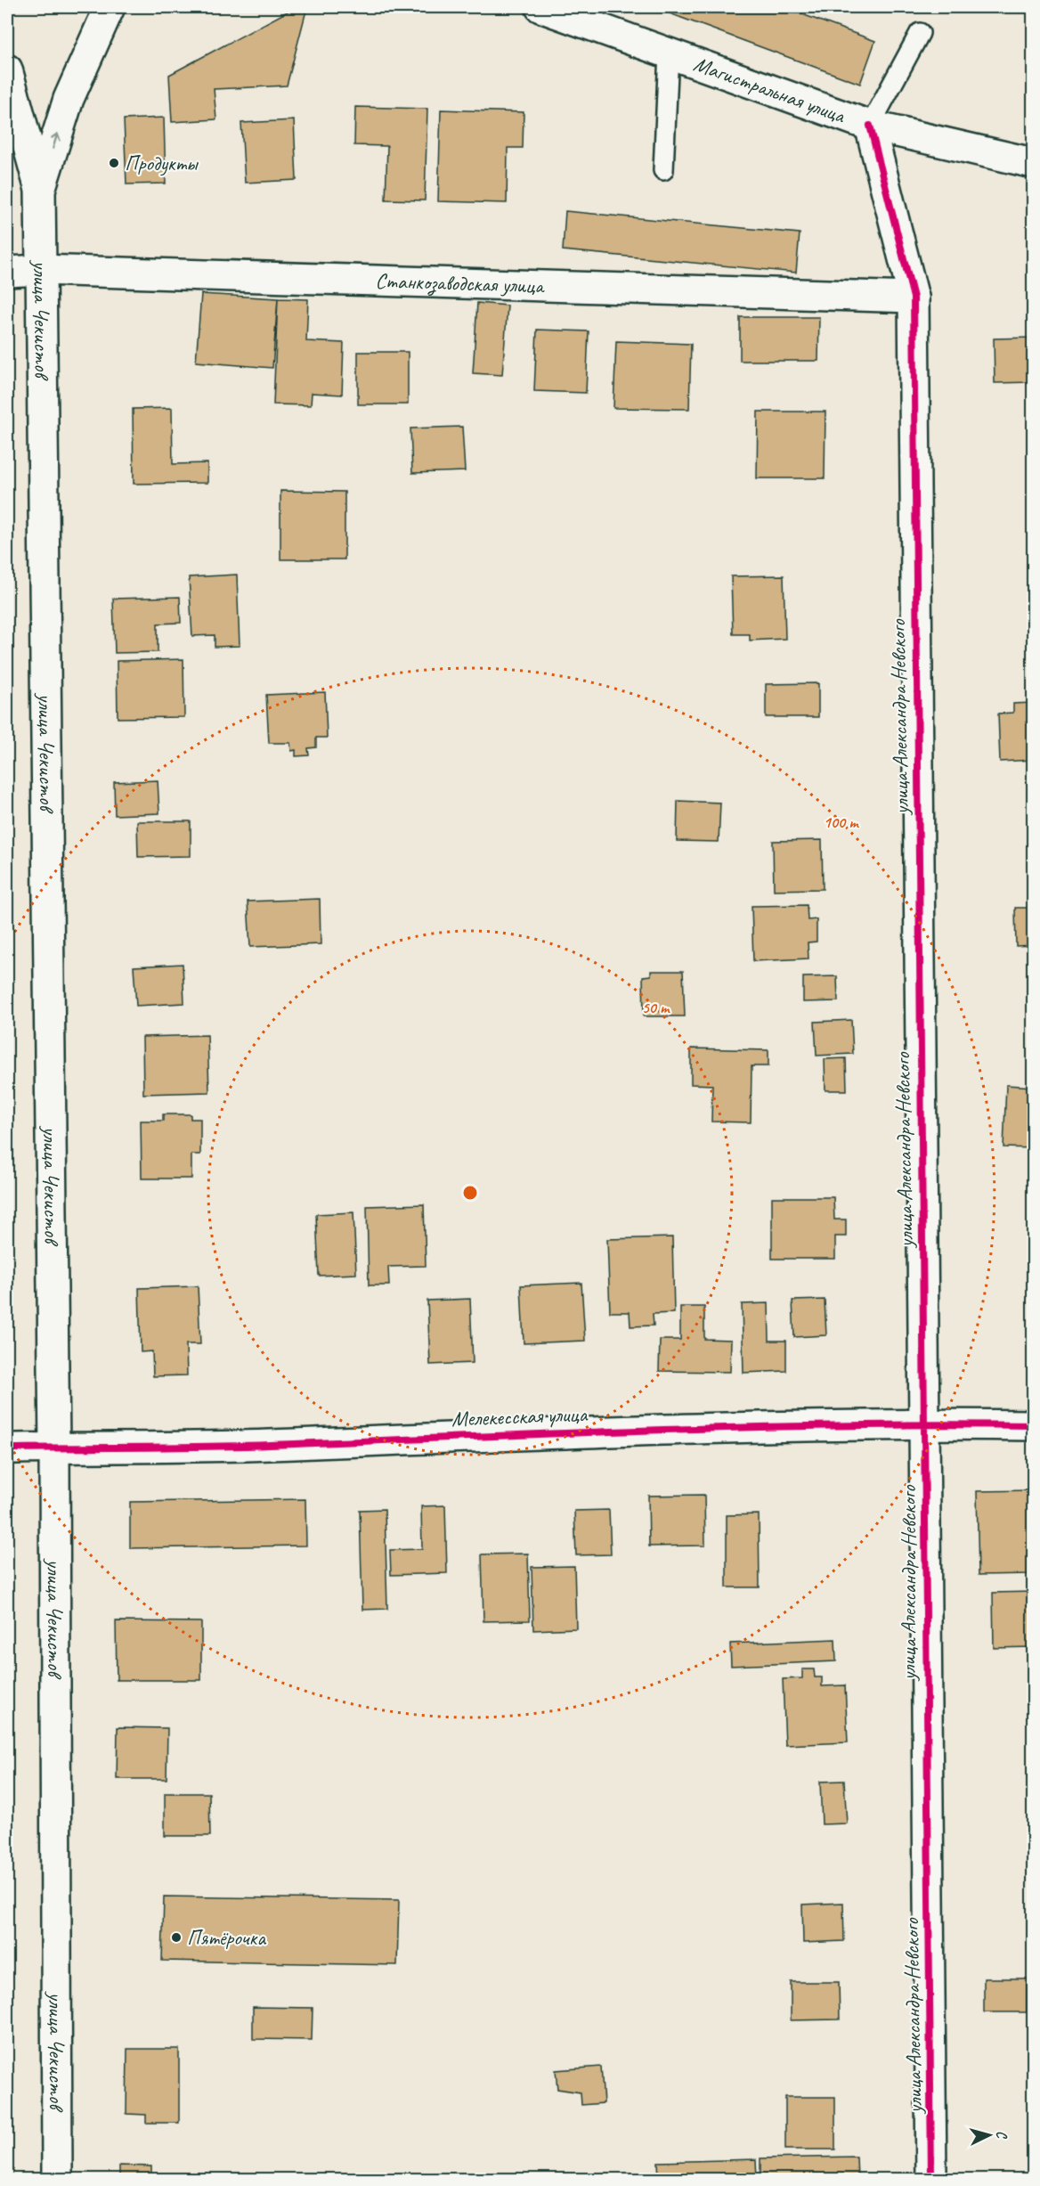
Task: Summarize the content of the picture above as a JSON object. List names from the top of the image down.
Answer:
{
  "streets": {
    "street": [
      "Магистральная улица",
      "Станкозаводская улица",
      "улица Чекистов",
      "улица Александра Невского",
      "Мелекесская улица"
    ]
  },
  "crossings": [
    ["Магистральная улица", "улица Александра Невского"],
    ["Станкозаводская улица", "улица Чекистов"],
    ["Станкозаводская улица", "улица Александра Невского"],
    ["улица Чекистов", "Мелекесская улица"],
    ["улица Александра Невского", "Мелекесская улица"]
  ],
  "places": ["Продукты", "Пятёрочка"],
  "north": "right",
  "rings": ["100 m", "50 m"]
}
